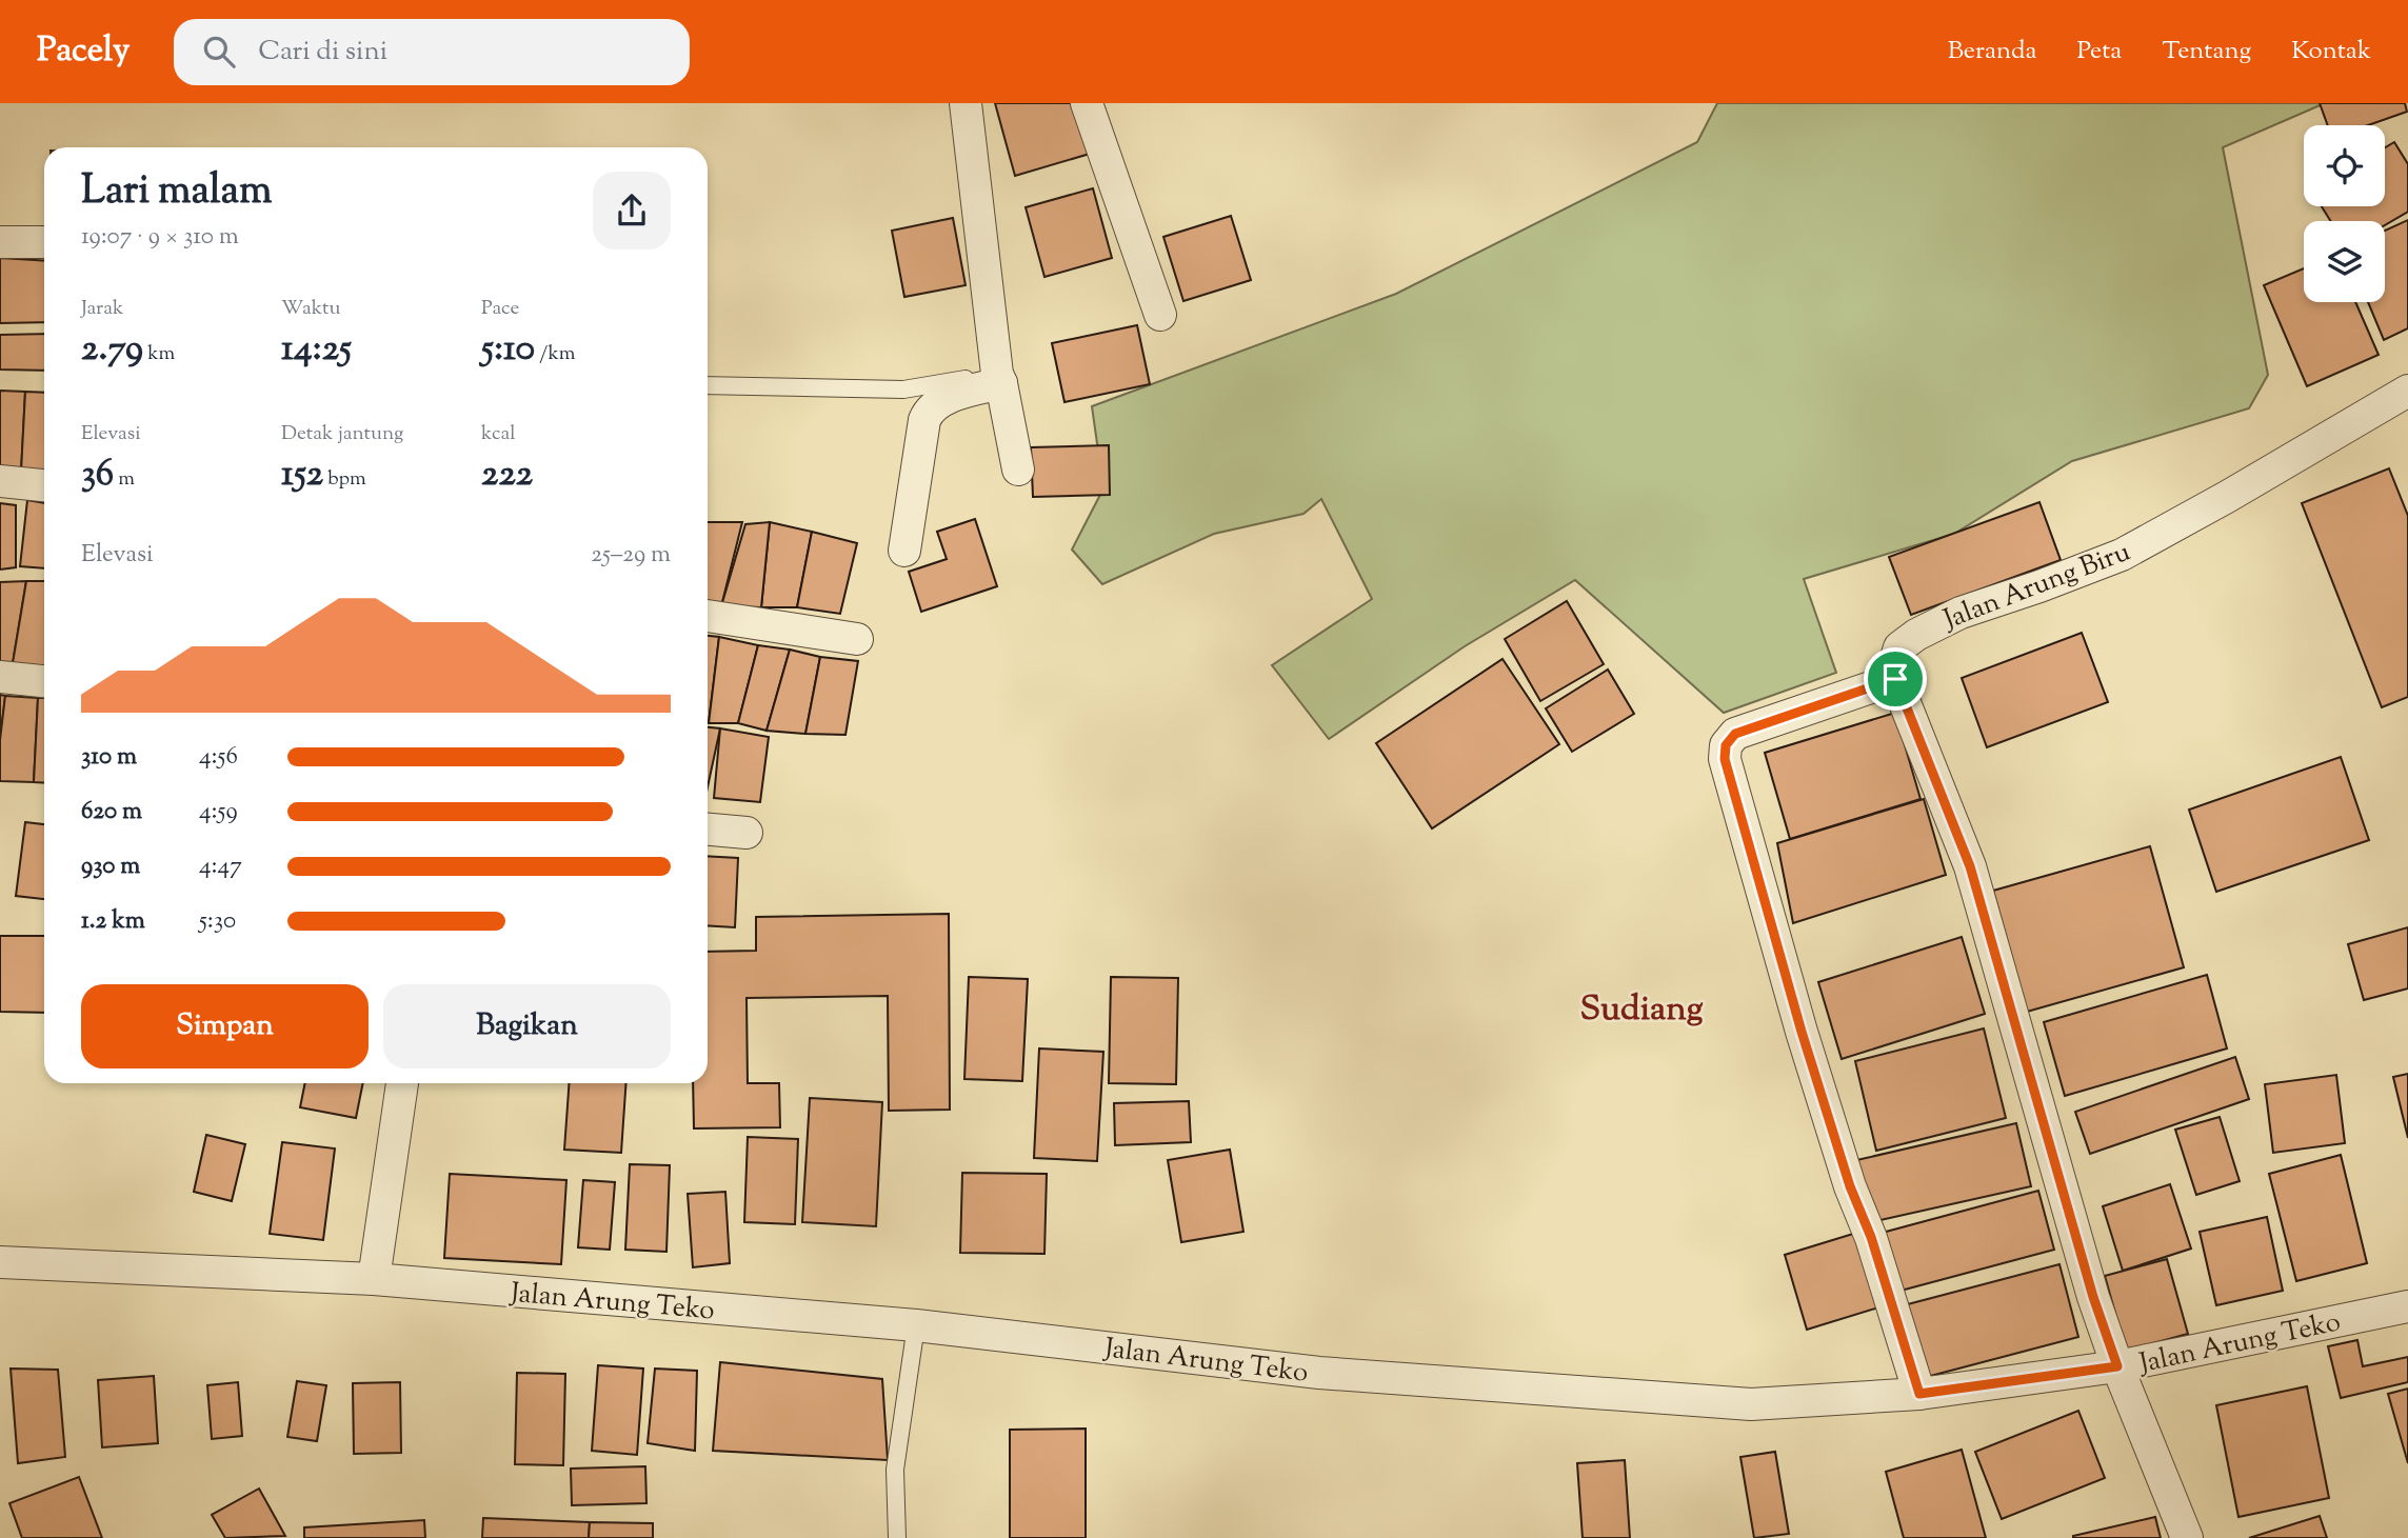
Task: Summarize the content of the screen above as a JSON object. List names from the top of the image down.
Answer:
{
  "streets": {
    "street": ["Jalan Arung Biru", "Jalan Arung Teko"]
  },
  "districts": ["Sudiang"],
  "page": {
    "header": "Pacely",
    "search": "Cari di sini",
    "nav": [
      "Beranda",
      "Peta",
      "Tentang",
      "Kontak"
    ],
    "heading": ["Lari malam", "19:07 · 9 × 310 m"],
    "stats": [
      ["Jarak", "2.79 km"],
      ["Waktu", "14:25"],
      ["Pace", "5:10 /km"],
      ["Elevasi", "36 m"],
      ["Detak jantung", "152 bpm"],
      ["kcal", "222"]
    ],
    "chart": ["Elevasi", "25–29 m"],
    "list": [
      {
        "name": "310 m",
        "note": "4:56"
      },
      {
        "name": "620 m",
        "note": "4:59"
      },
      {
        "name": "930 m",
        "note": "4:47"
      },
      {
        "name": "1.2 km",
        "note": "5:30"
      }
    ],
    "buttons": ["Simpan", "Bagikan"]
  }
}
